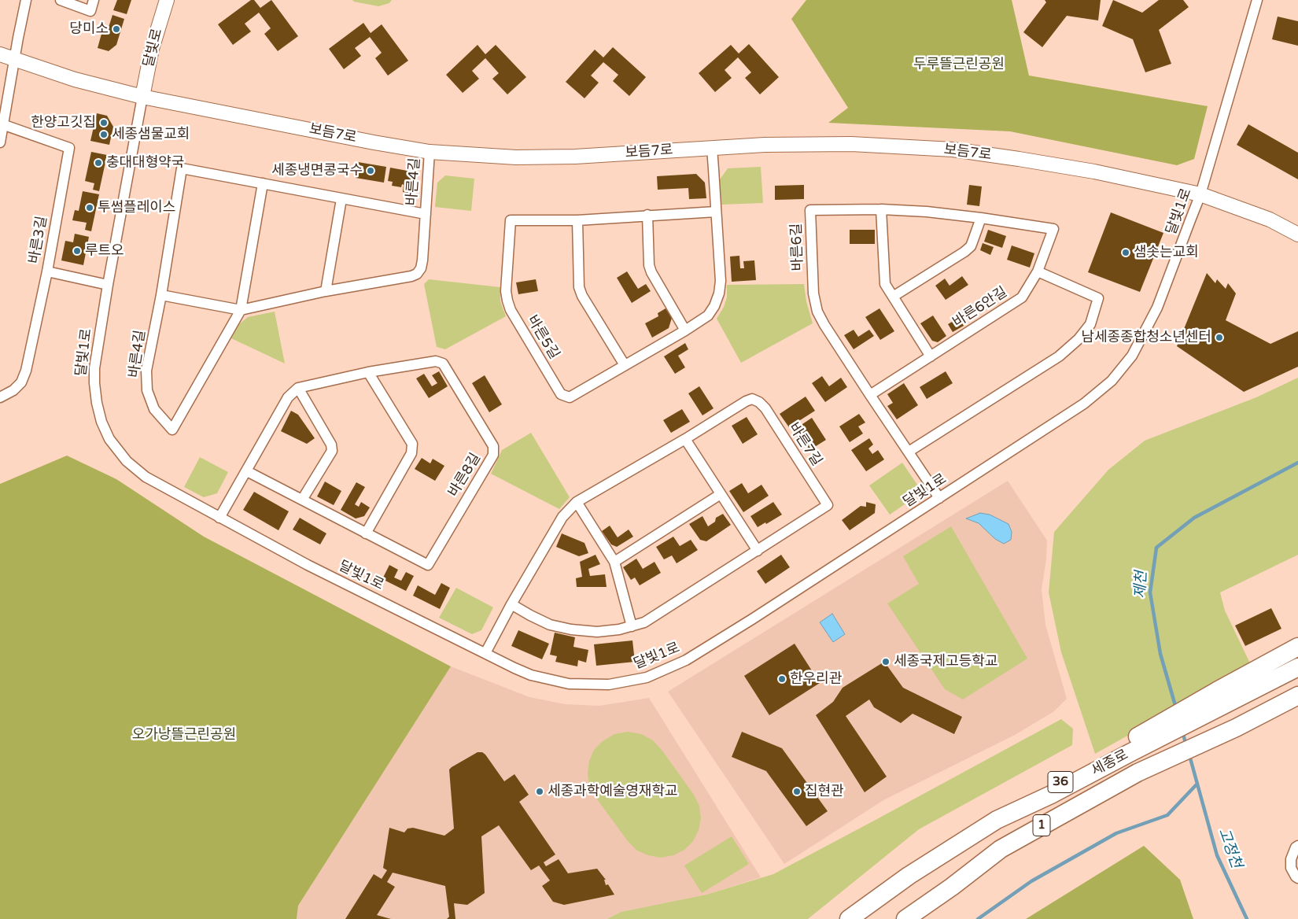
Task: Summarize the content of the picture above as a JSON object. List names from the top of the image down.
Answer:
{
  "streets": {
    "highway": ["36"],
    "street": [
      "달빛로",
      "보듬7로",
      "바른4길",
      "달빛1로",
      "바른3길",
      "바른6길",
      "바른6안길",
      "바른5길",
      "바른7길",
      "바른8길"
    ]
  },
  "crossings": [
    ["달빛로", "보듬7로"],
    ["달빛로", "달빛1로"],
    ["보듬7로", "바른4길"],
    ["보듬7로", "달빛1로"],
    ["보듬7로", "바른5길"],
    ["달빛1로", "바른6길"],
    ["바른6길", "바른6안길"]
  ],
  "water": ["제천", "고정천"],
  "parks": ["두루뜰근린공원", "오가낭뜰근린공원"],
  "places": [
    "당미소",
    "한양고깃집",
    "세종샘물교회",
    "충대대형약국",
    "세종냉면콩국수",
    "투썸플레이스",
    "루트오",
    "샘솟는교회",
    "남세종종합청소년센터",
    "세종국제고등학교",
    "한우리관",
    "세종과학예술영재학교",
    "집현관"
  ]
}
